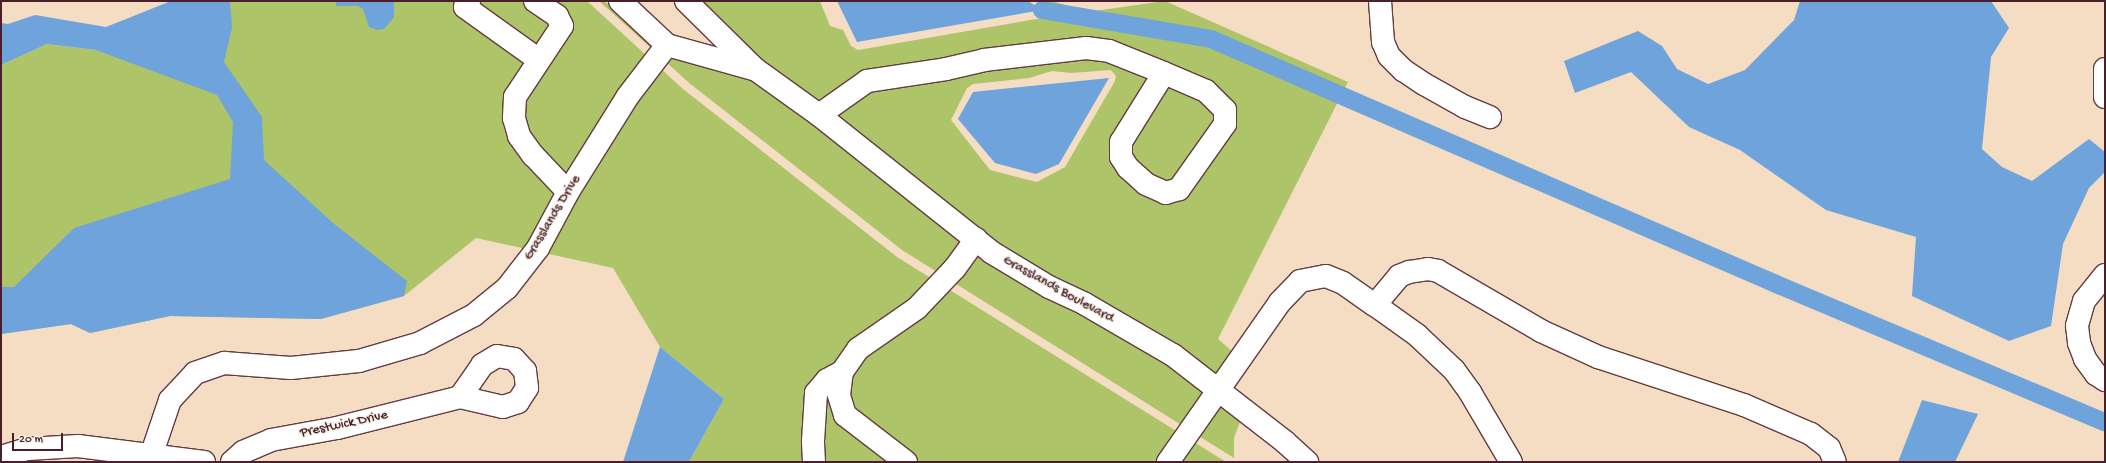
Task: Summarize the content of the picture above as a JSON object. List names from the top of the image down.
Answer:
{
  "streets": {
    "street": ["Grasslands Drive", "Grasslands Boulevard", "Prestwick Drive"]
  },
  "crossings": [
    ["Grasslands Drive", "Grasslands Boulevard"]
  ],
  "scale_bar": "20 m"
}
